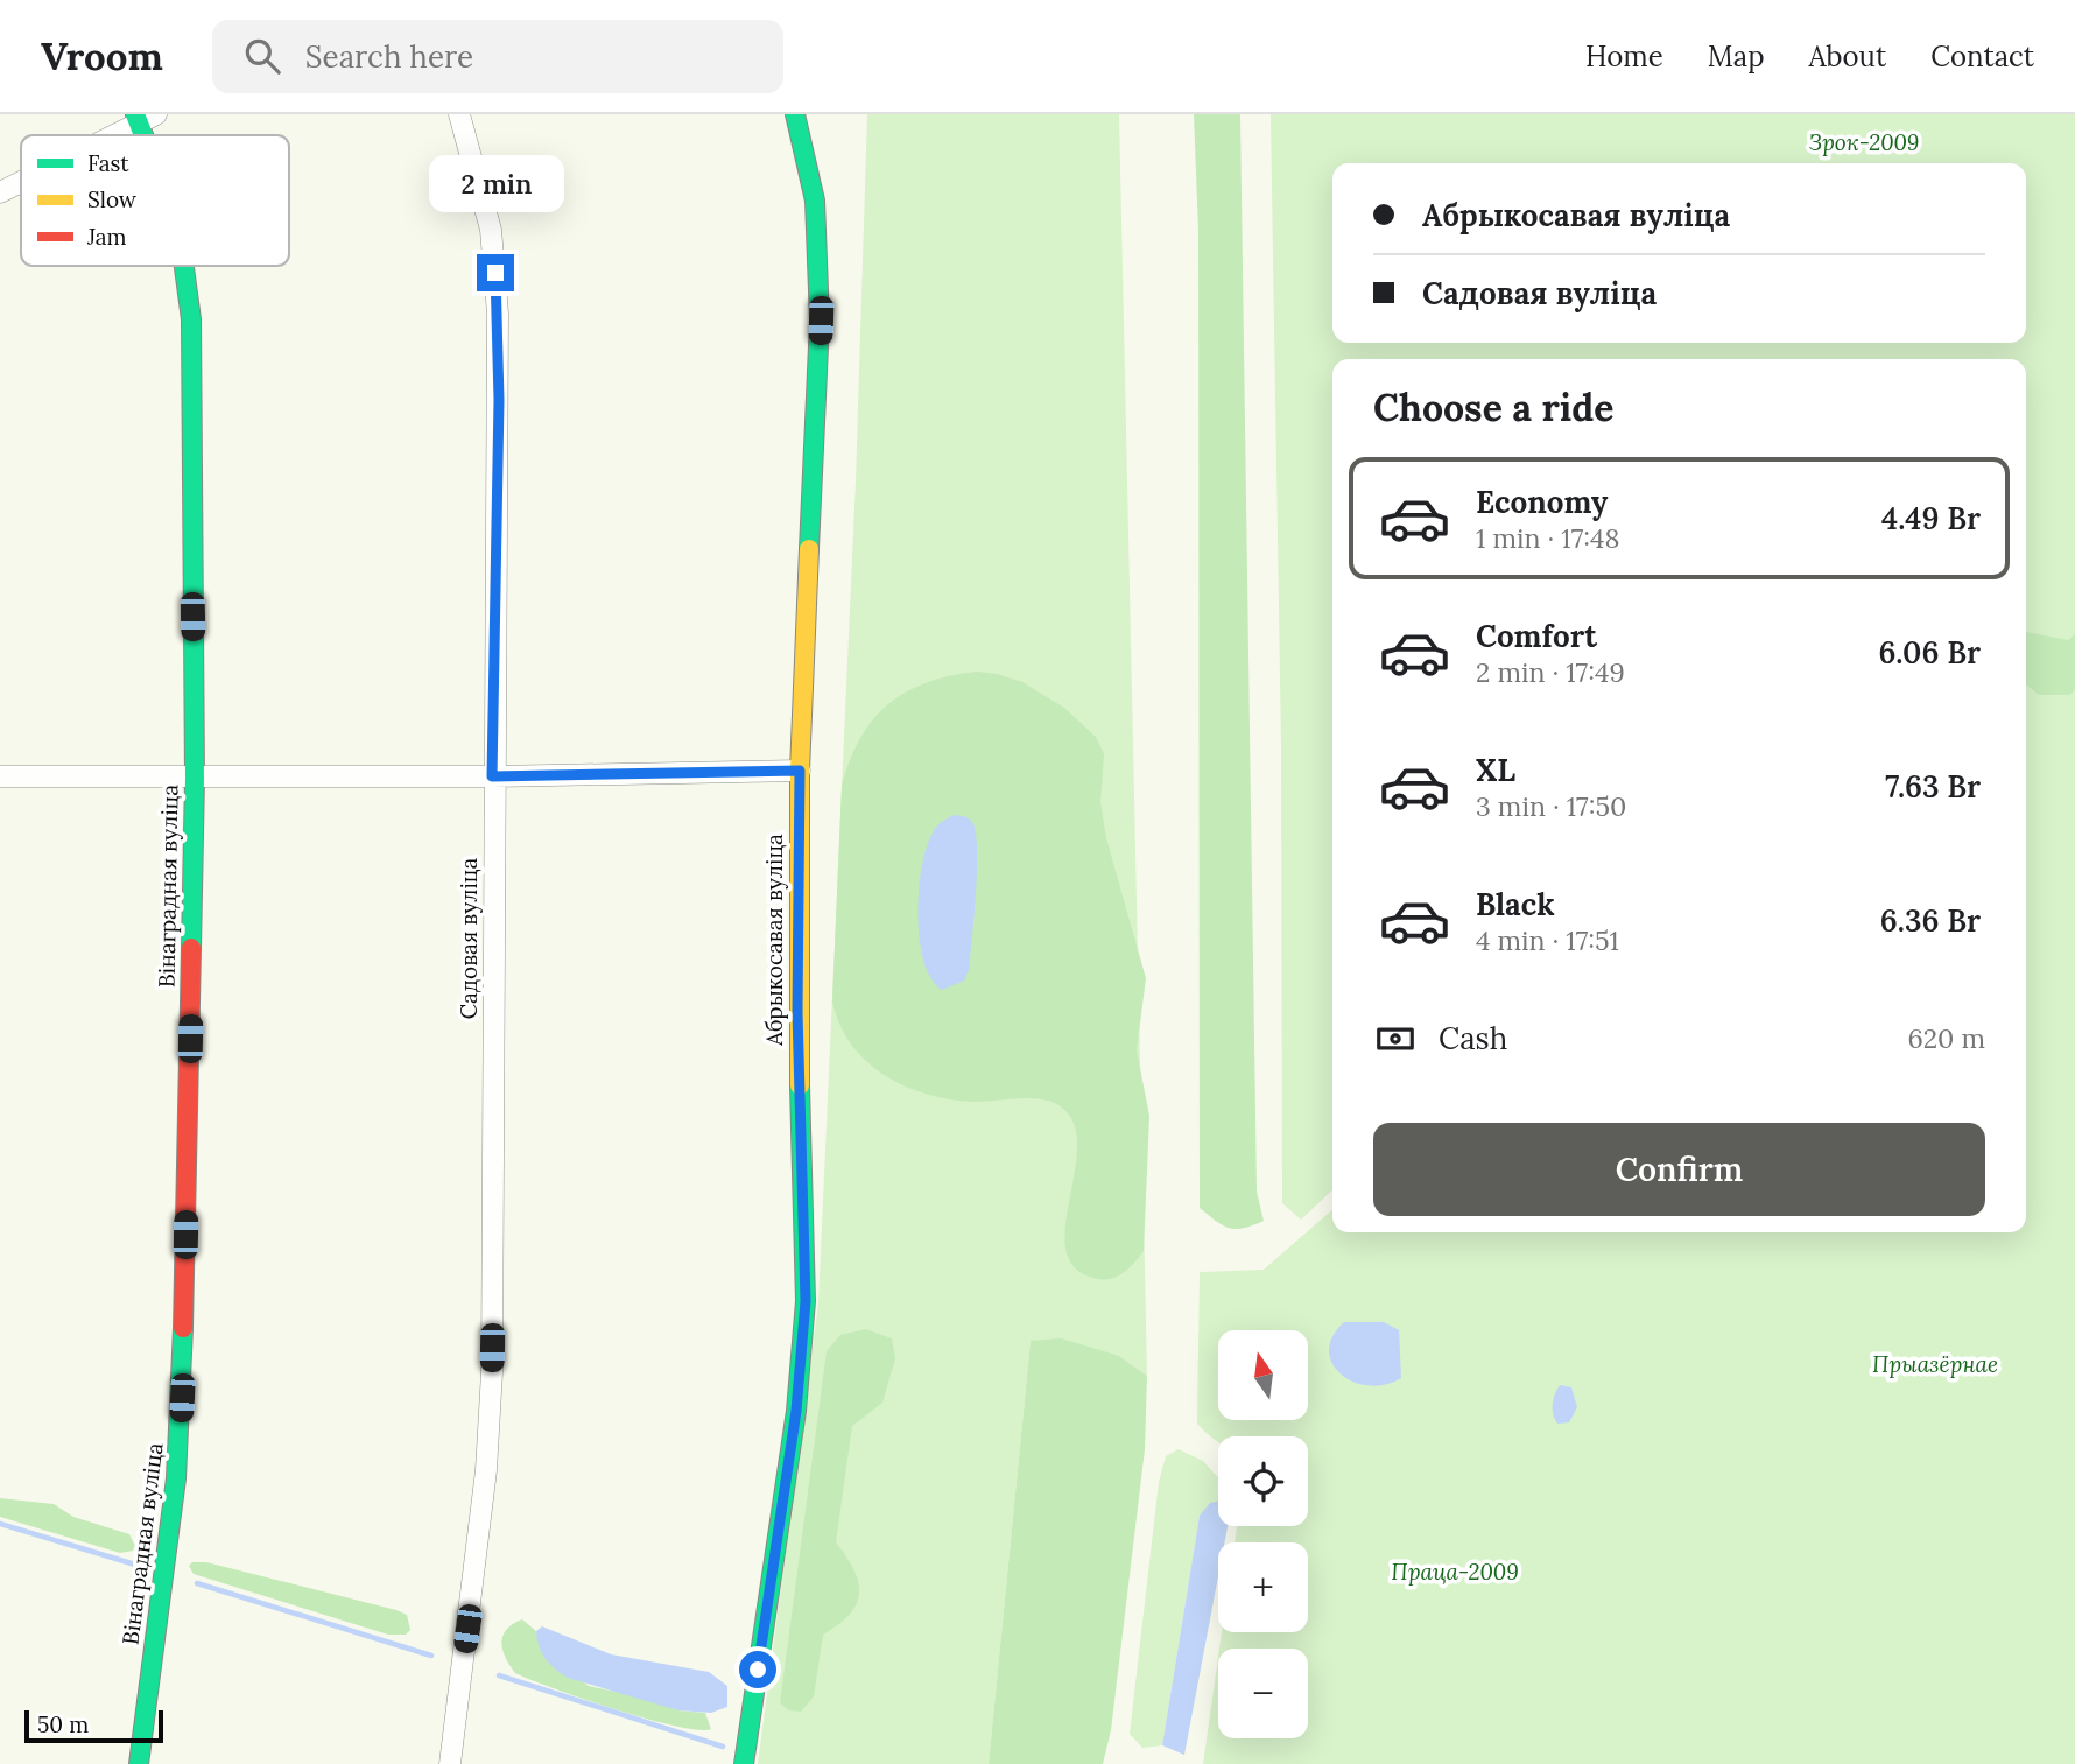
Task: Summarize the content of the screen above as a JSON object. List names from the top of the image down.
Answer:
{
  "streets": {
    "street": ["Вінаградная вуліца", "Садовая вуліца", "Абрыкосавая вуліца"]
  },
  "parks": ["Зрок-2009", "Прыазёрнае", "Праца-2009"],
  "legend": ["Fast", "Slow", "Jam"],
  "scale_bar": "50 m",
  "north": "top",
  "page": {
    "header": "Vroom",
    "search": "Search here",
    "nav": [
      "Home",
      "Map",
      "About",
      "Contact"
    ],
    "bubble": "2 min",
    "banner": ["Абрыкосавая вуліца", "Садовая вуліца"],
    "heading": "Choose a ride",
    "list": [
      {
        "name": "Economy",
        "note": "1 min · 17:48",
        "value": "4.49 Br"
      },
      {
        "name": "Comfort",
        "note": "2 min · 17:49",
        "value": "6.06 Br"
      },
      {
        "name": "XL",
        "note": "3 min · 17:50",
        "value": "7.63 Br"
      },
      {
        "name": "Black",
        "note": "4 min · 17:51",
        "value": "6.36 Br"
      }
    ],
    "pay": ["Cash", "620 m"],
    "buttons": "Confirm",
    "map_buttons": ["+", "−"],
    "scale": "50 m"
  }
}
